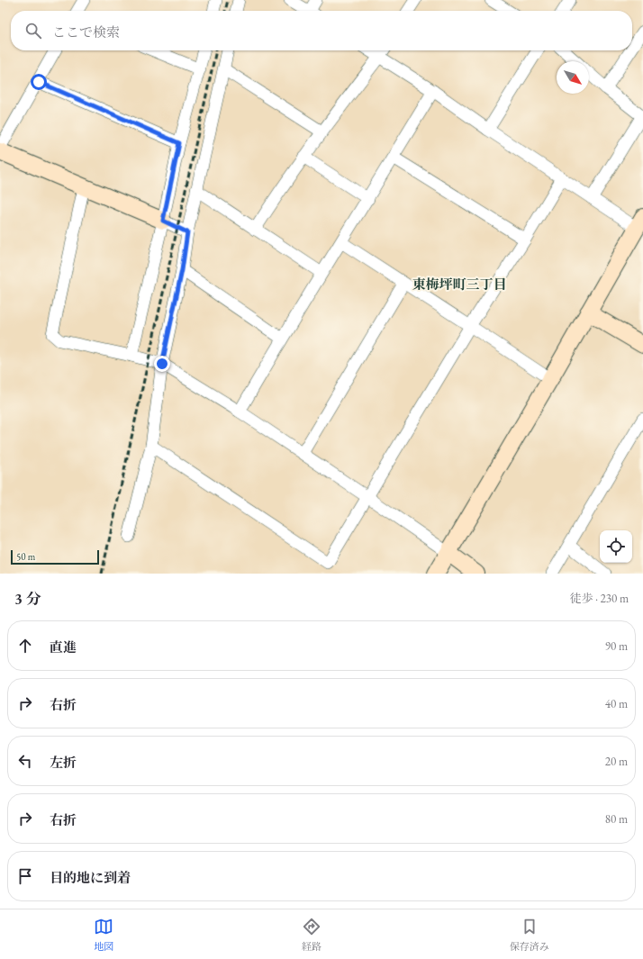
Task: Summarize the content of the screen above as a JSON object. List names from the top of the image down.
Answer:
{
  "districts": ["東梅坪町三丁目"],
  "scale_bar": "50 m",
  "north": "bottom right",
  "page": {
    "search": "ここで検索",
    "scale": "50 m",
    "heading": ["3 分", "徒歩 · 230 m"],
    "list": [
      ["直進", "90 m"],
      ["右折", "40 m"],
      ["左折", "20 m"],
      ["右折", "80 m"],
      "目的地に到着"
    ],
    "nav": ["地図", "経路", "保存済み"]
  }
}
